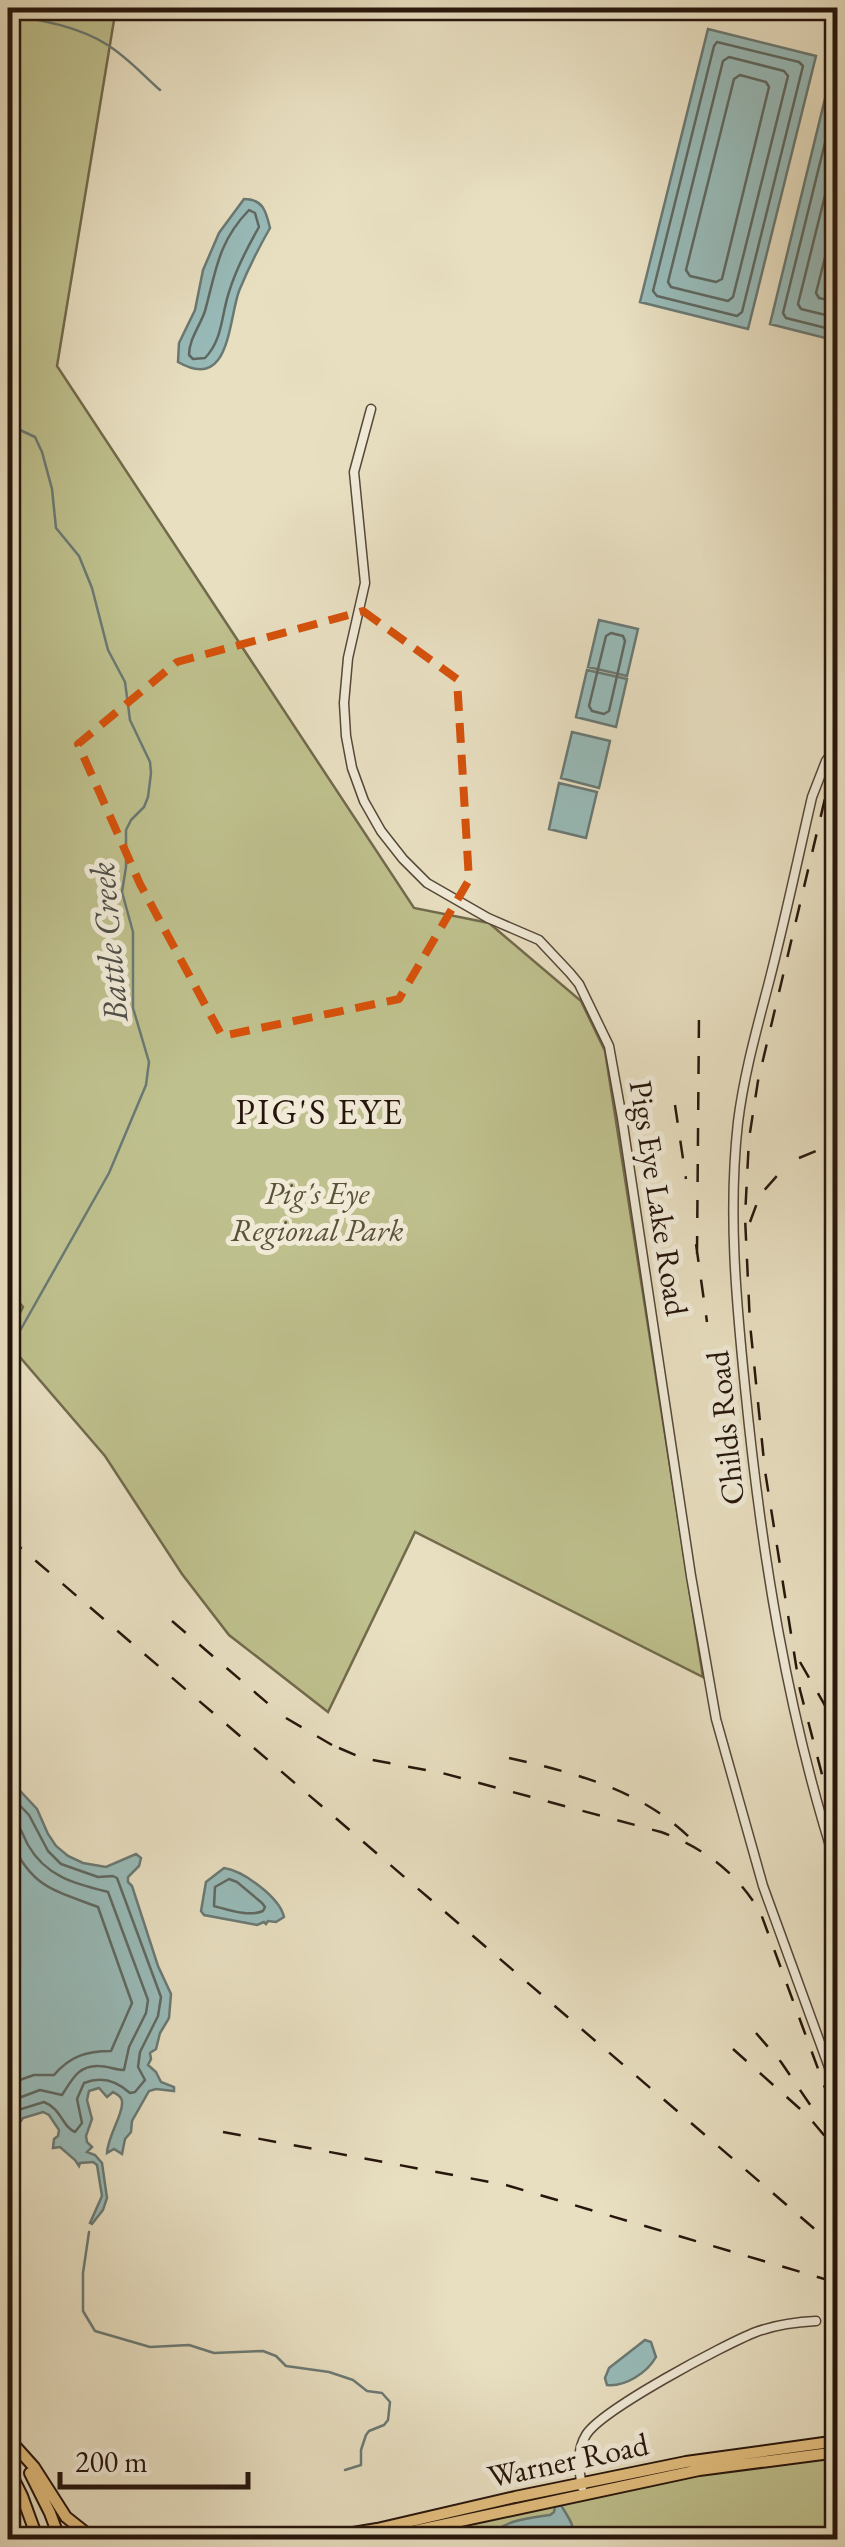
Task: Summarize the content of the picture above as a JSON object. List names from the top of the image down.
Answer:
{
  "streets": {
    "highway": ["Warner Road"],
    "street": ["Pigs Eye Lake Road", "Childs Road"]
  },
  "districts": ["PIG'S EYE"],
  "water": ["Battle Creek"],
  "parks": ["Pig's Eye Regional Park"],
  "scale_bar": "200 m"
}
